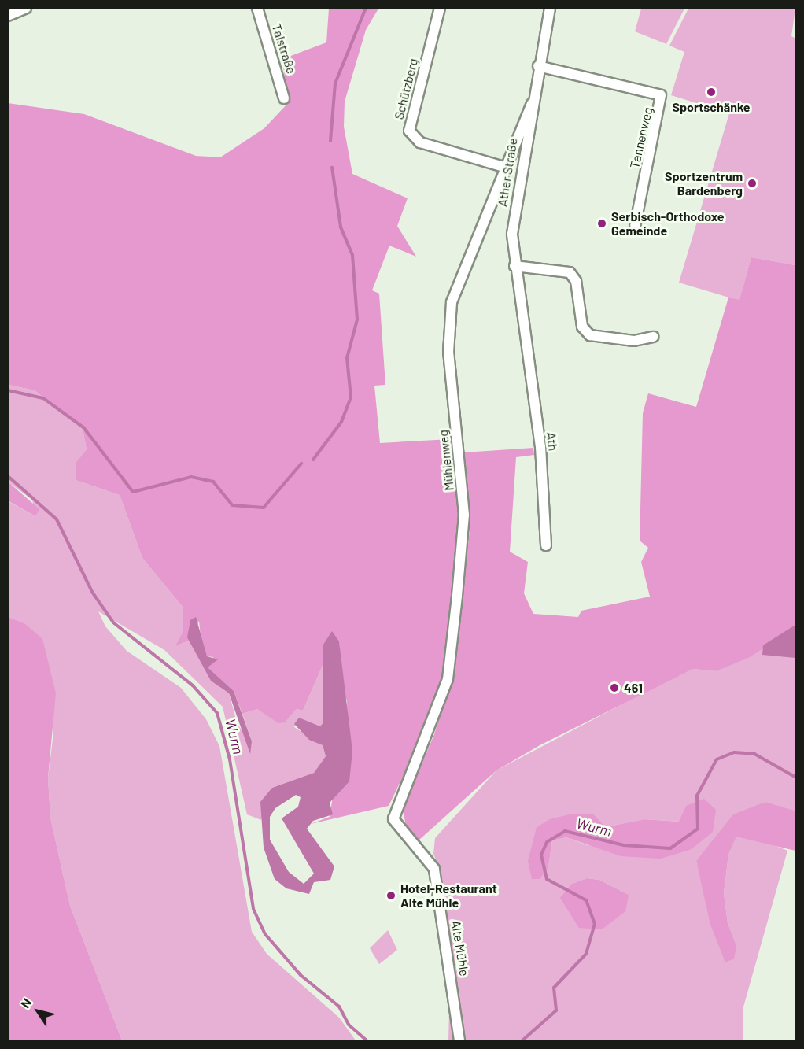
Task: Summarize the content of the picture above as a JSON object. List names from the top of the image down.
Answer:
{
  "streets": {
    "street": [
      "Talstraße",
      "Schützberg",
      "Tannenweg",
      "Ather Straße",
      "Ath",
      "Mühlenweg",
      "Alte Mühle"
    ]
  },
  "crossings": [
    ["Schützberg", "Mühlenweg"],
    ["Tannenweg", "Ather Straße"],
    ["Ather Straße", "Ath"],
    ["Ather Straße", "Mühlenweg"],
    ["Mühlenweg", "Alte Mühle"]
  ],
  "water": ["Wurm"],
  "places": [
    "Sportschänke",
    "Sportzentrum Bardenberg",
    "Serbisch-Orthodoxe Gemeinde",
    "461",
    "Hotel-Restaurant Alte Mühle"
  ],
  "north": "top left"
}
